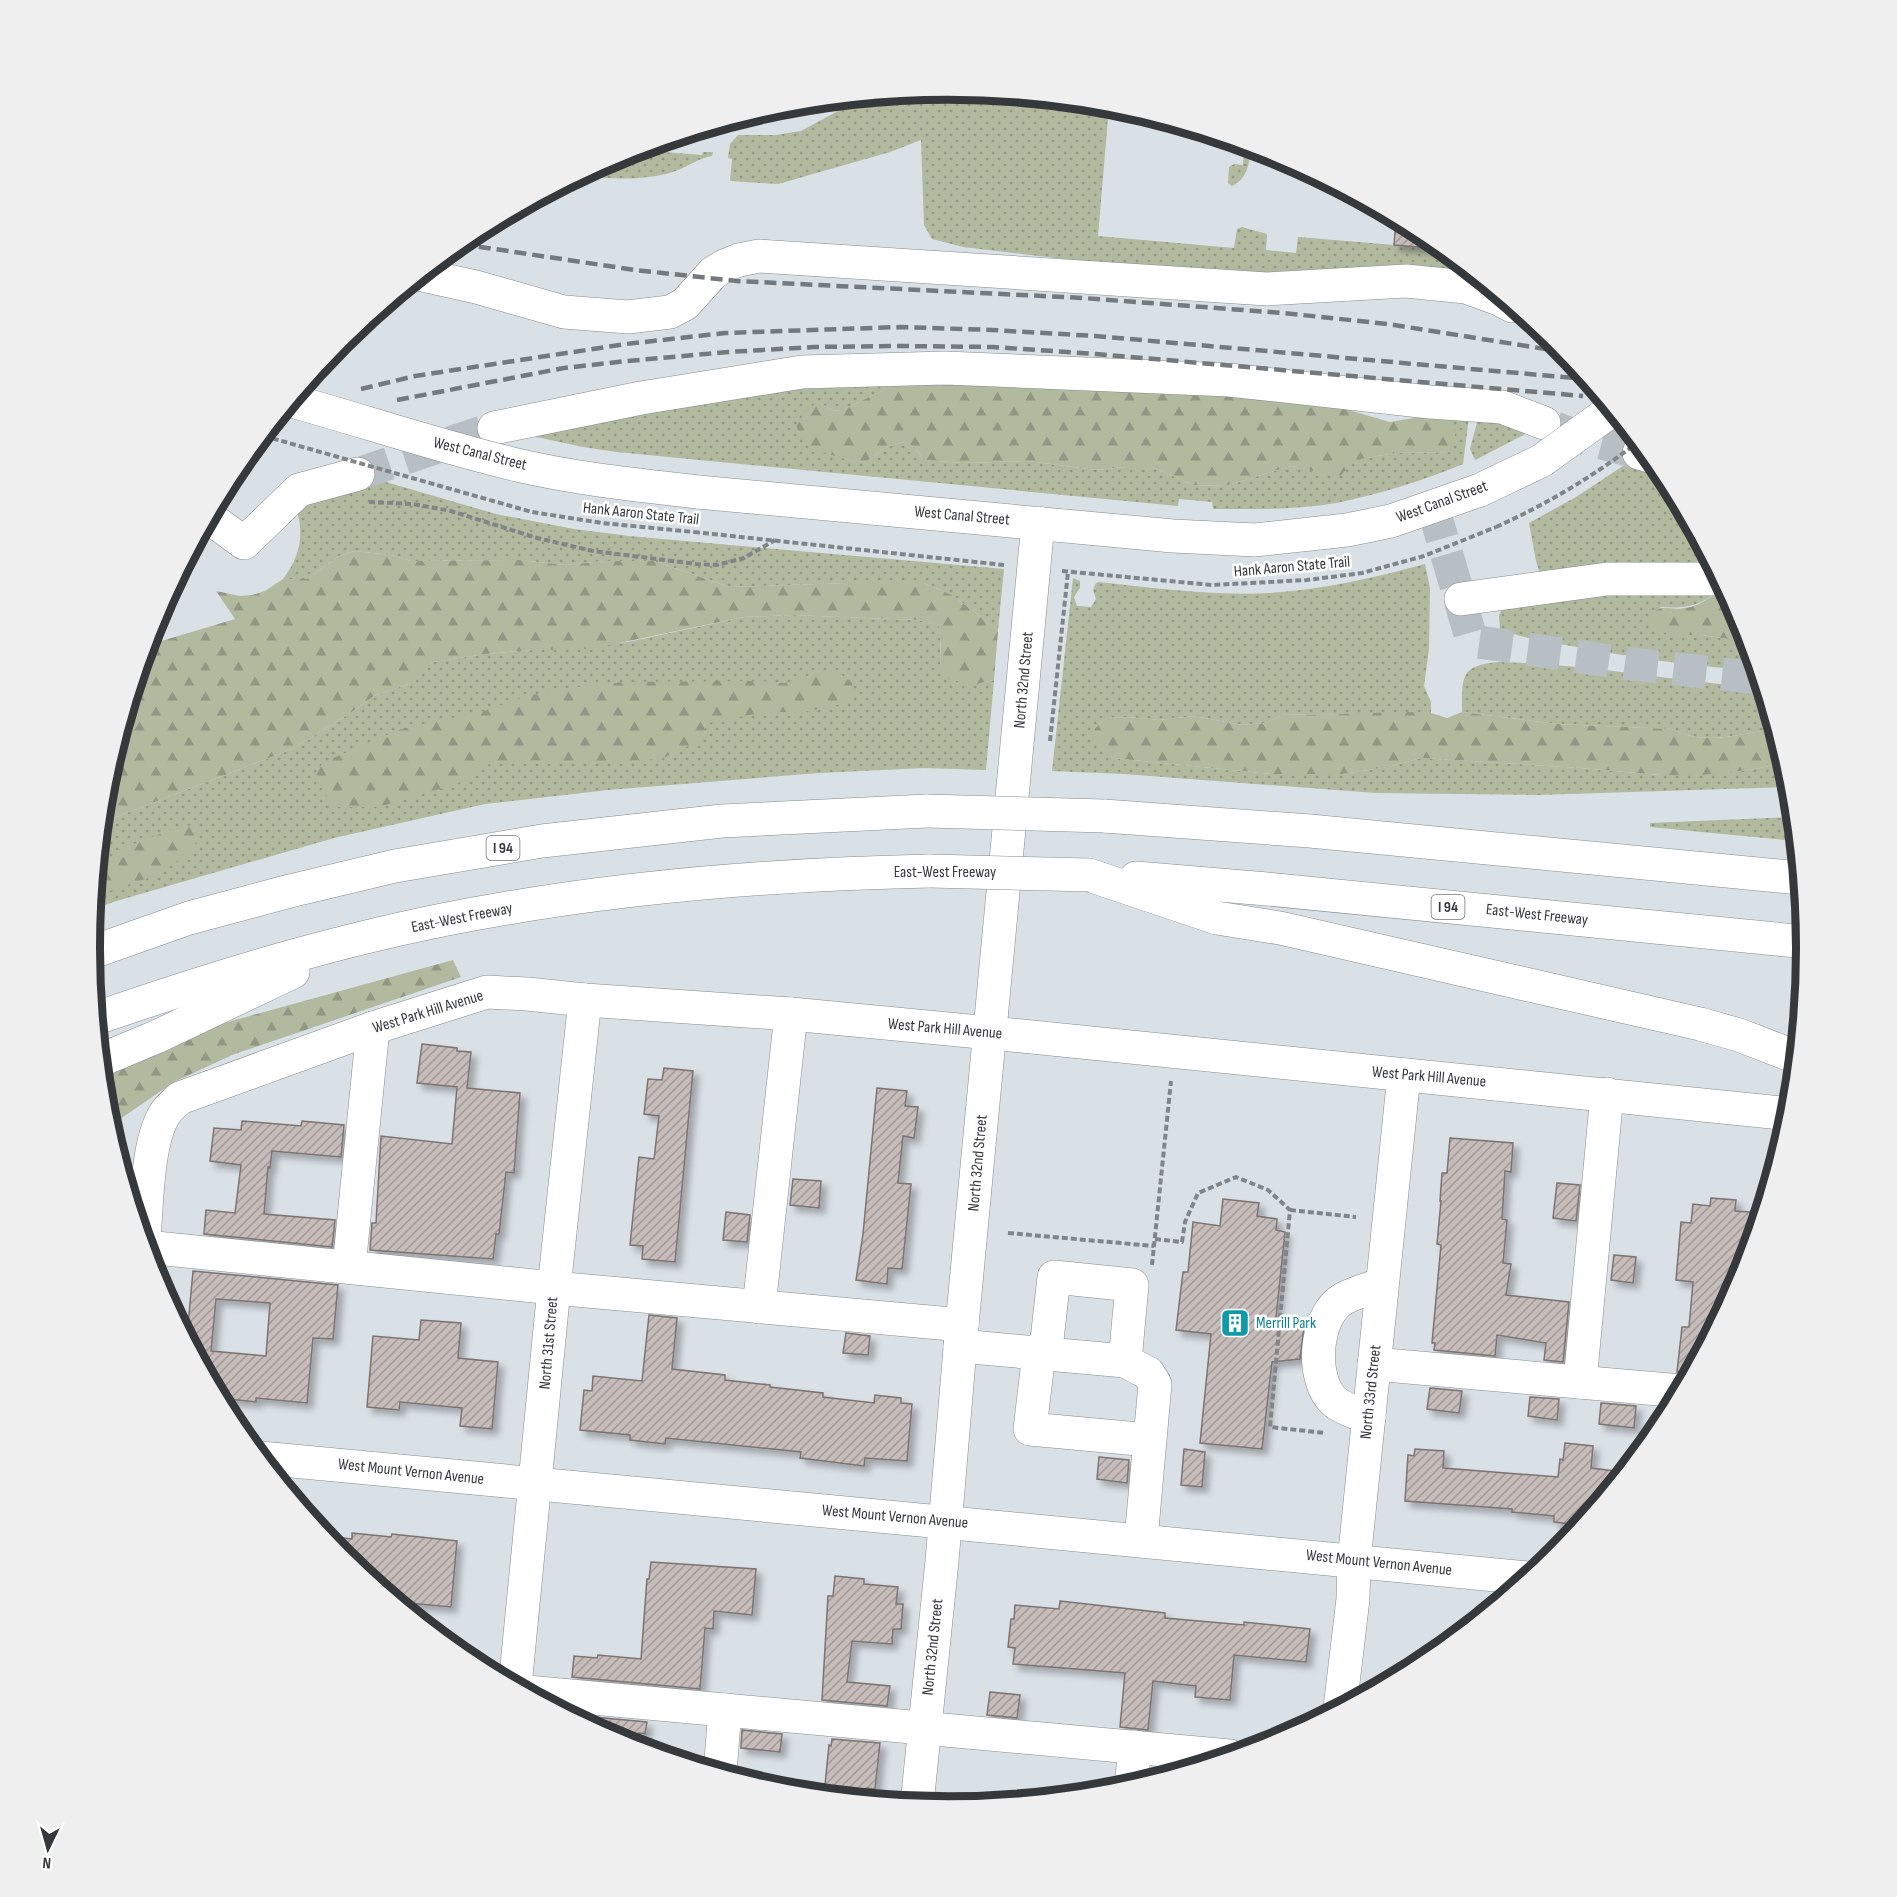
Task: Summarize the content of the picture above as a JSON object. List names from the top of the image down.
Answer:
{
  "streets": {
    "main road": [
      "West Canal Street",
      "North 32nd Street",
      "I 94",
      "East-West Freeway",
      "West Park Hill Avenue",
      "North 31st Street",
      "North 33rd Street",
      "West Mount Vernon Avenue"
    ],
    "path": ["Hank Aaron State Trail"]
  },
  "crossings": [
    ["West Canal Street", "North 32nd Street"],
    ["North 32nd Street", "West Park Hill Avenue"],
    ["North 32nd Street", "West Mount Vernon Avenue"],
    ["West Park Hill Avenue", "North 31st Street"],
    ["West Park Hill Avenue", "North 33rd Street"],
    ["North 31st Street", "West Mount Vernon Avenue"],
    ["North 33rd Street", "West Mount Vernon Avenue"]
  ],
  "places": {
    "building": ["Merrill Park"]
  },
  "north": "bottom"
}
